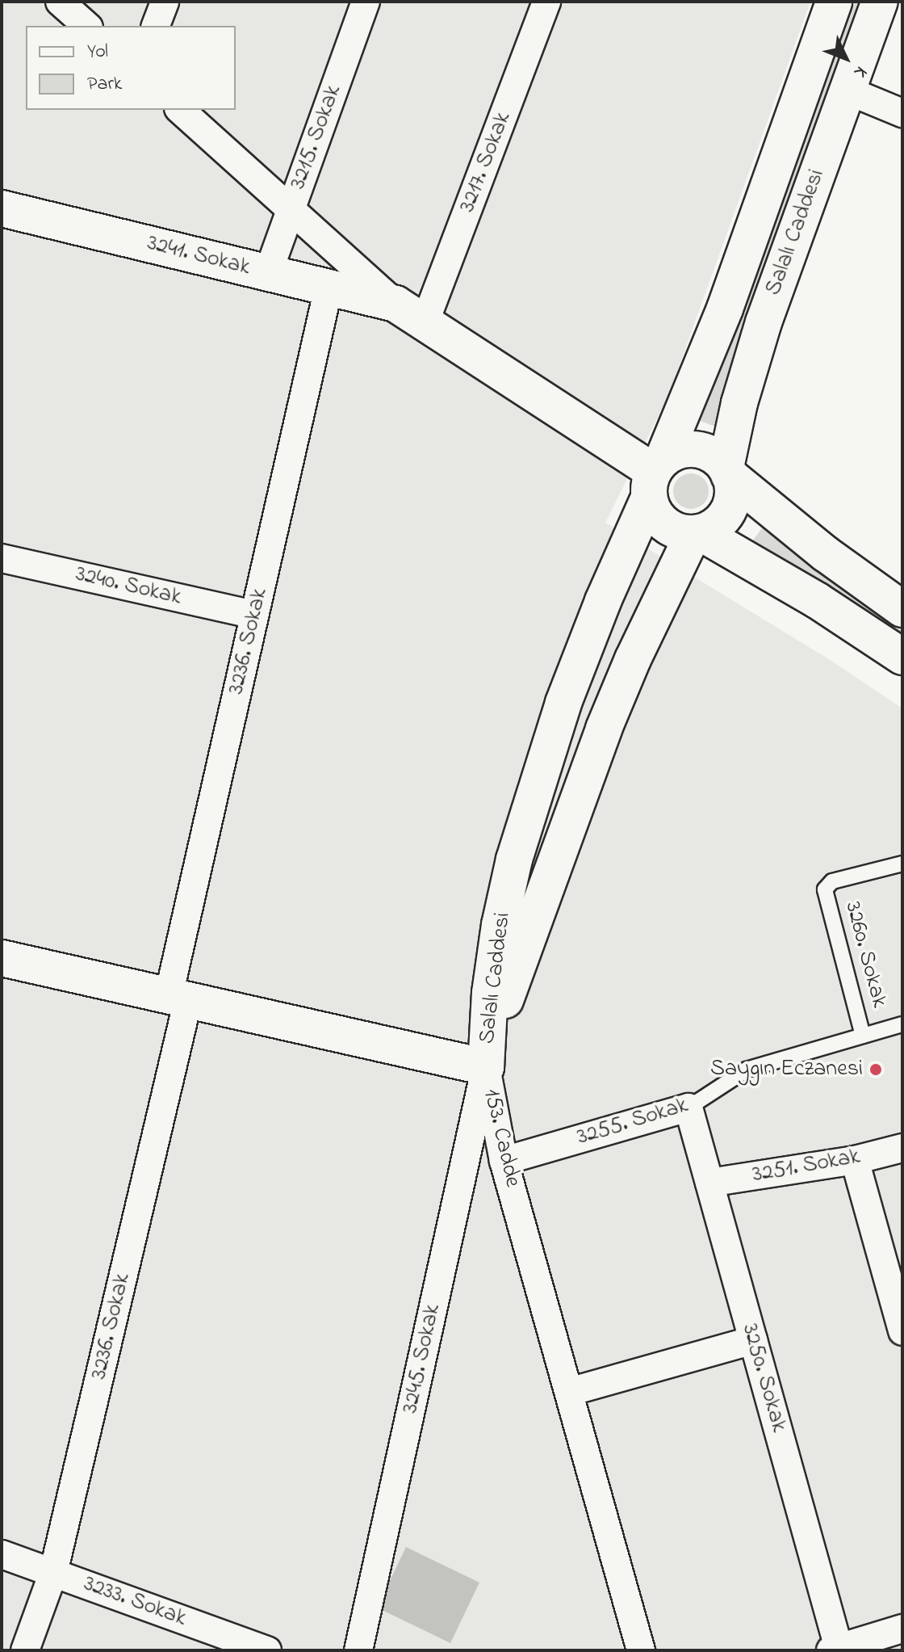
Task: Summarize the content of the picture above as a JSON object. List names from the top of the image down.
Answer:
{
  "streets": {
    "street": [
      "3215. Sokak",
      "3217. Sokak",
      "Salalı Caddesi",
      "3241. Sokak",
      "3240. Sokak",
      "3236. Sokak",
      "3255. Sokak",
      "153. Cadde",
      "3251. Sokak",
      "3245. Sokak",
      "3250. Sokak",
      "3233. Sokak"
    ],
    "lane": ["3260. Sokak"]
  },
  "crossings": [
    ["3215. Sokak", "3241. Sokak"],
    ["Salalı Caddesi", "153. Cadde"],
    ["Salalı Caddesi", "3245. Sokak"],
    ["3241. Sokak", "3236. Sokak"],
    ["3240. Sokak", "3236. Sokak"],
    ["3236. Sokak", "153. Cadde"],
    ["3236. Sokak", "3233. Sokak"],
    ["3260. Sokak", "3255. Sokak"],
    ["3255. Sokak", "153. Cadde"],
    ["3255. Sokak", "3250. Sokak"],
    ["153. Cadde", "3245. Sokak"],
    ["3251. Sokak", "3250. Sokak"]
  ],
  "places": ["Saygın Eczanesi"],
  "legend": ["Yol", "Park"],
  "north": "bottom right"
}
